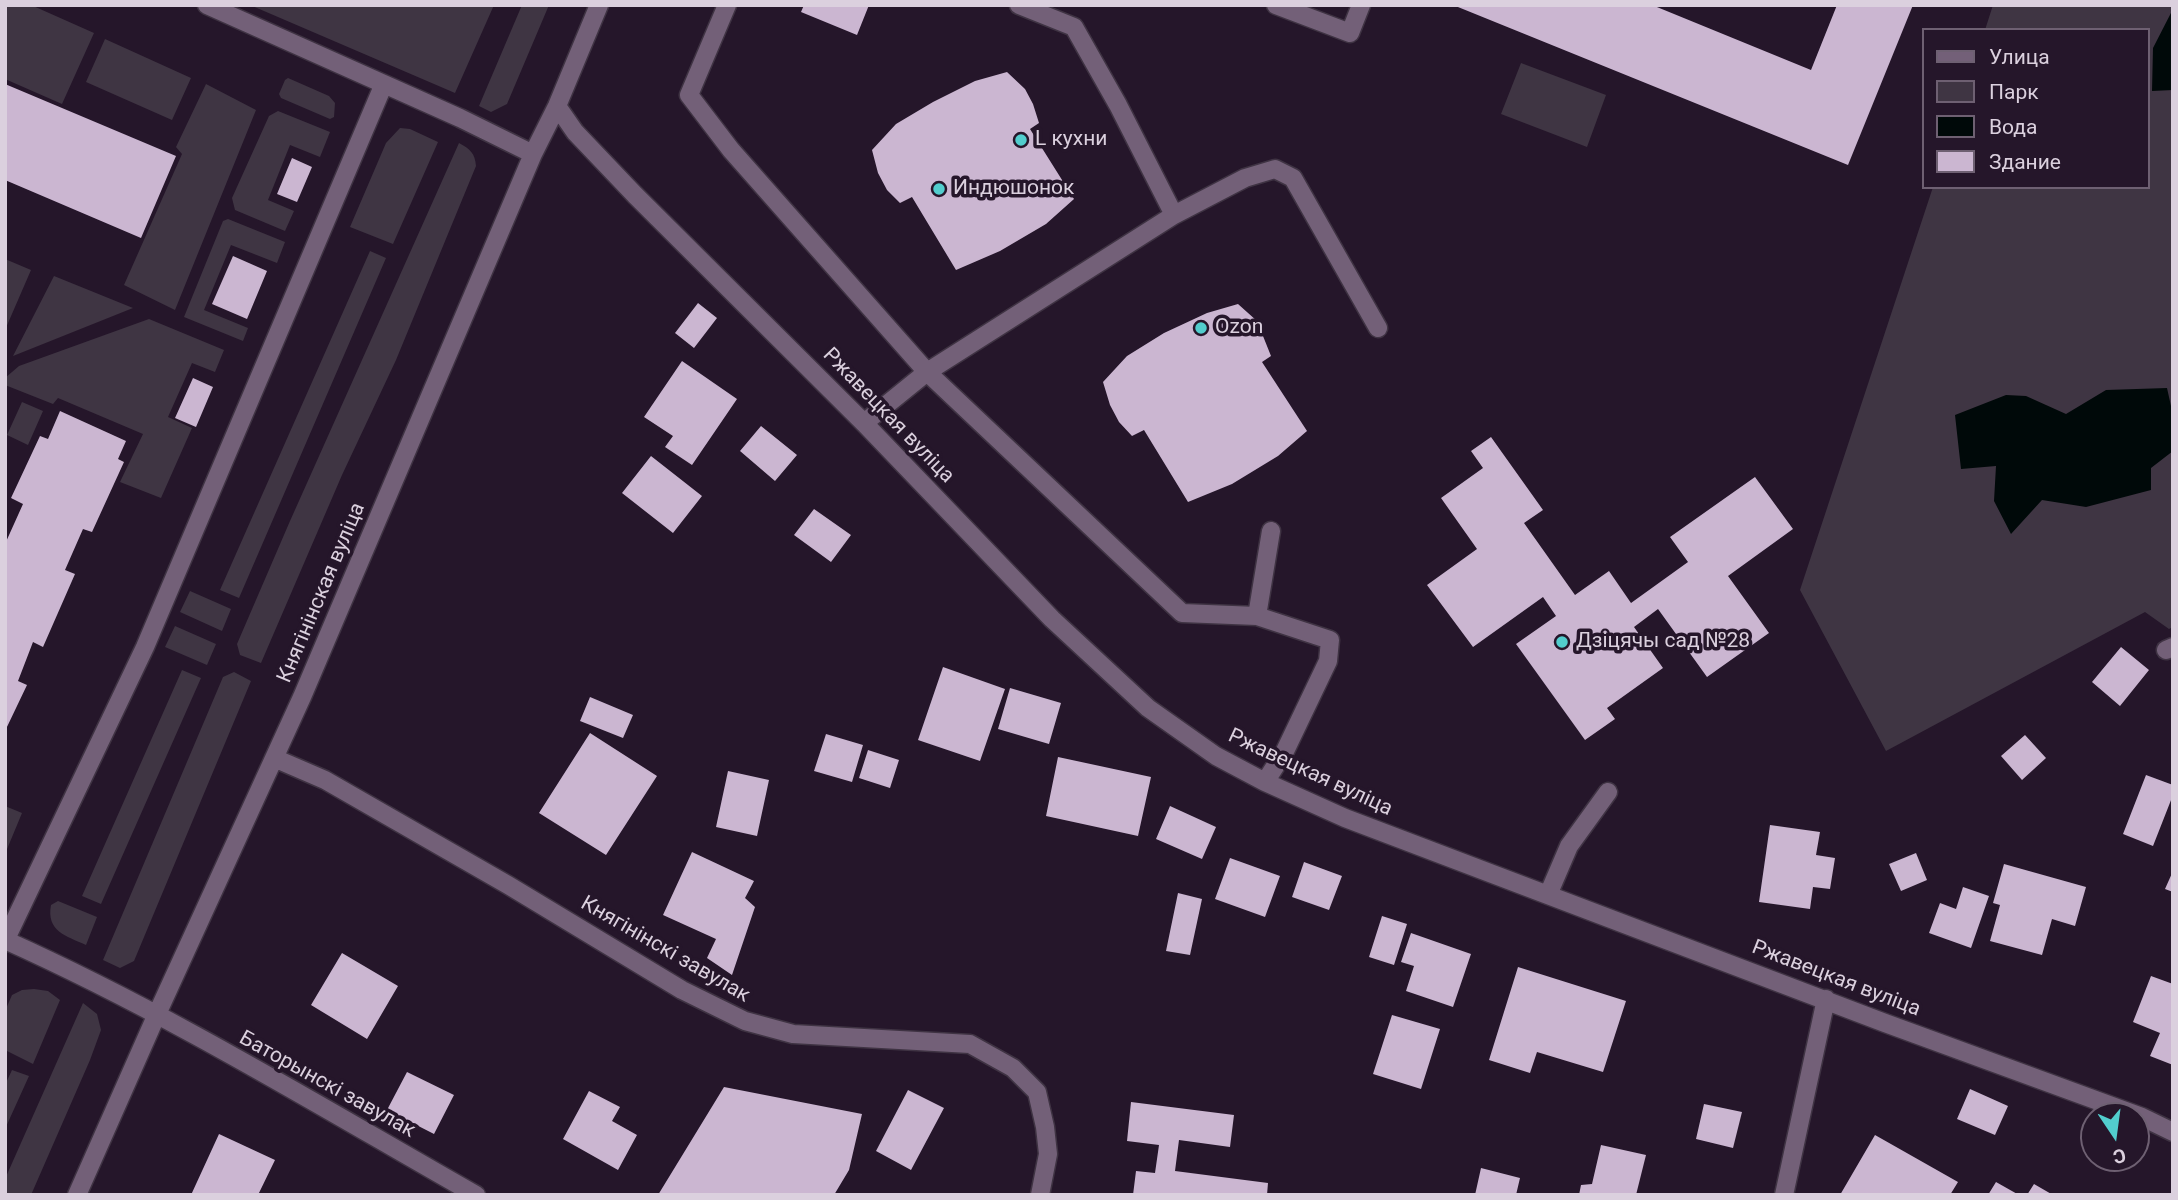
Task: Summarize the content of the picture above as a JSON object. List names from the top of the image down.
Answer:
{
  "streets": {
    "street": [
      "Ржавецкая вуліца",
      "Княгінінская вуліца",
      "Княгінінскі завулак",
      "Баторынскі завулак"
    ]
  },
  "crossings": [
    ["Ржавецкая вуліца", "Княгінінская вуліца"],
    ["Княгінінская вуліца", "Княгінінскі завулак"],
    ["Княгінінская вуліца", "Баторынскі завулак"]
  ],
  "places": [
    "L кухни",
    "Индюшонок",
    "Ozon",
    "Дзіцячы сад №28"
  ],
  "legend": [
    "Улица",
    "Парк",
    "Вода",
    "Здание"
  ],
  "north": "bottom"
}
